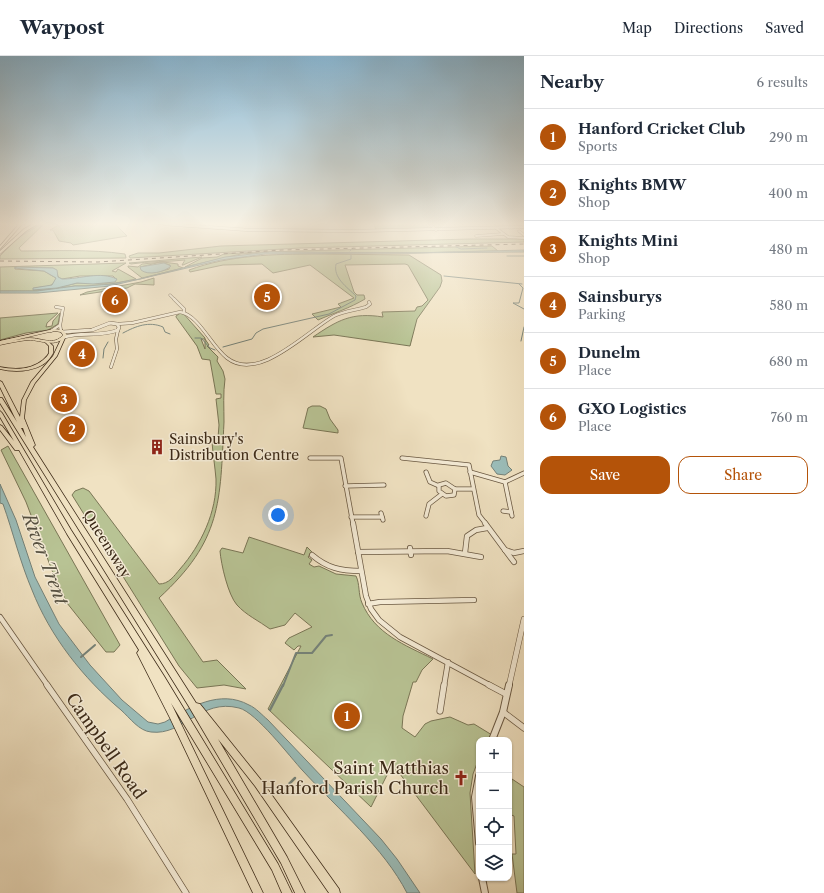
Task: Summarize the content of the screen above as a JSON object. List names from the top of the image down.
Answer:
{
  "streets": {
    "highway": ["Queensway"],
    "street": ["Campbell Road"]
  },
  "water": ["River Trent"],
  "places": {
    "building": ["Sainsbury's Distribution Centre"],
    "church": ["Saint Matthias Hanford Parish Church"]
  },
  "page": {
    "header": "Waypost",
    "nav": ["Map", "Directions", "Saved"],
    "heading": ["Nearby", "6 results"],
    "list": [
      {
        "mark": "1",
        "name": "Hanford Cricket Club",
        "note": "Sports",
        "value": "290 m"
      },
      {
        "mark": "2",
        "name": "Knights BMW",
        "note": "Shop",
        "value": "400 m"
      },
      {
        "mark": "3",
        "name": "Knights Mini",
        "note": "Shop",
        "value": "480 m"
      },
      {
        "mark": "4",
        "name": "Sainsburys",
        "note": "Parking",
        "value": "580 m"
      },
      {
        "mark": "5",
        "name": "Dunelm",
        "note": "Place",
        "value": "680 m"
      },
      {
        "mark": "6",
        "name": "GXO Logistics",
        "note": "Place",
        "value": "760 m"
      }
    ],
    "pins": [
      "5",
      "6",
      "4",
      "3",
      "2",
      "1"
    ],
    "buttons": ["Save", "Share"],
    "map_buttons": ["+", "−"]
  }
}
